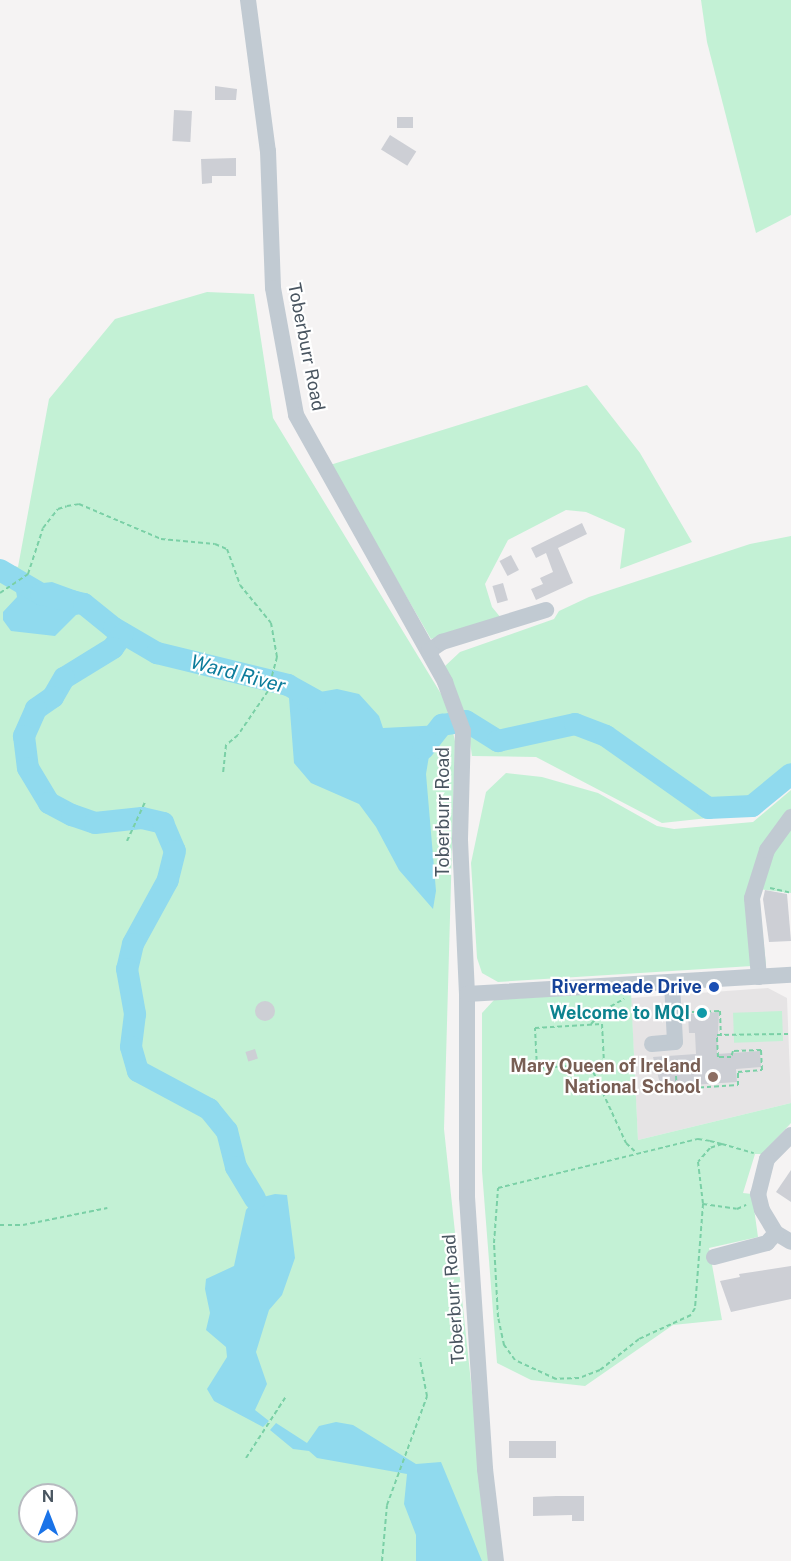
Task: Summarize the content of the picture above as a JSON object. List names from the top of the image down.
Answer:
{
  "streets": {
    "street": ["Toberburr Road"]
  },
  "water": ["Ward River"],
  "places": ["Rivermeade Drive", "Welcome to MQI", "Mary Queen of Ireland National School"],
  "north": "top"
}
